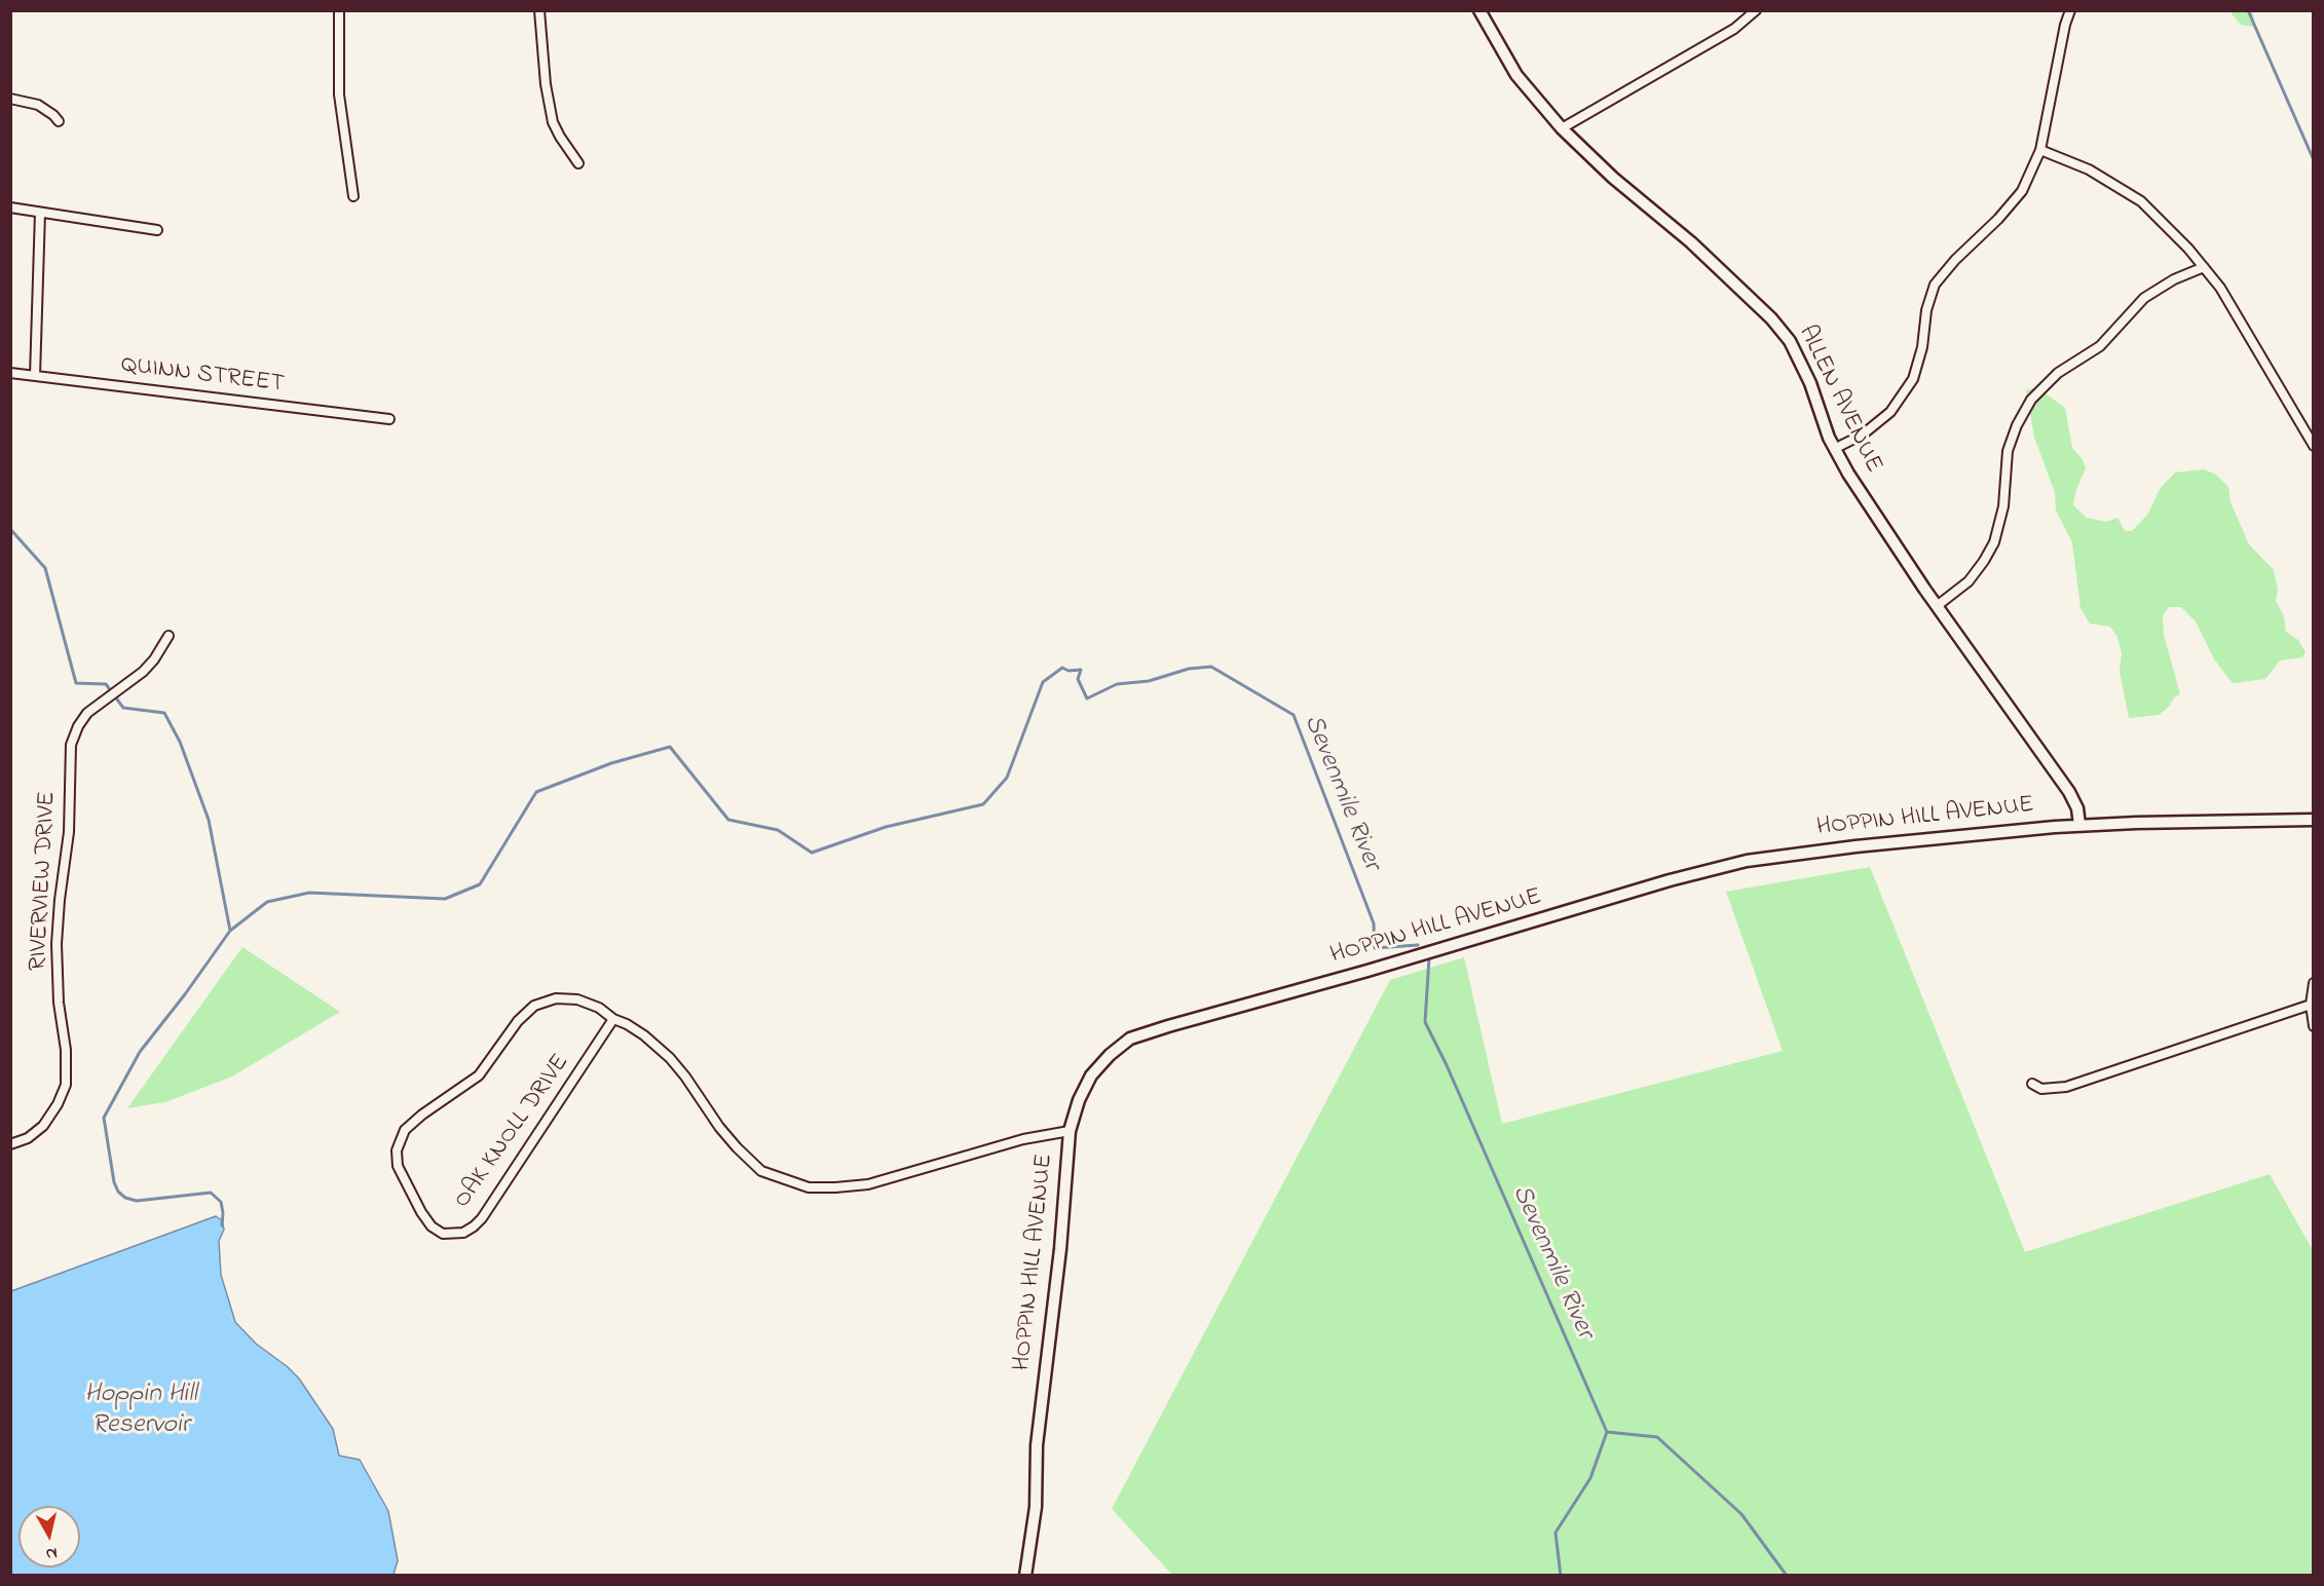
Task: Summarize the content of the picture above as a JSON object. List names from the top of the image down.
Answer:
{
  "streets": {
    "street": [
      "QUINN STREET",
      "ALLEN AVENUE",
      "HOPPIN HILL AVENUE",
      "RIVERVIEW DRIVE",
      "OAK KNOLL DRIVE"
    ]
  },
  "crossings": [
    ["ALLEN AVENUE", "HOPPIN HILL AVENUE"],
    ["HOPPIN HILL AVENUE", "OAK KNOLL DRIVE"]
  ],
  "water": ["Sevenmile River", "Hoppin Hill Reservoir"],
  "north": "bottom"
}
